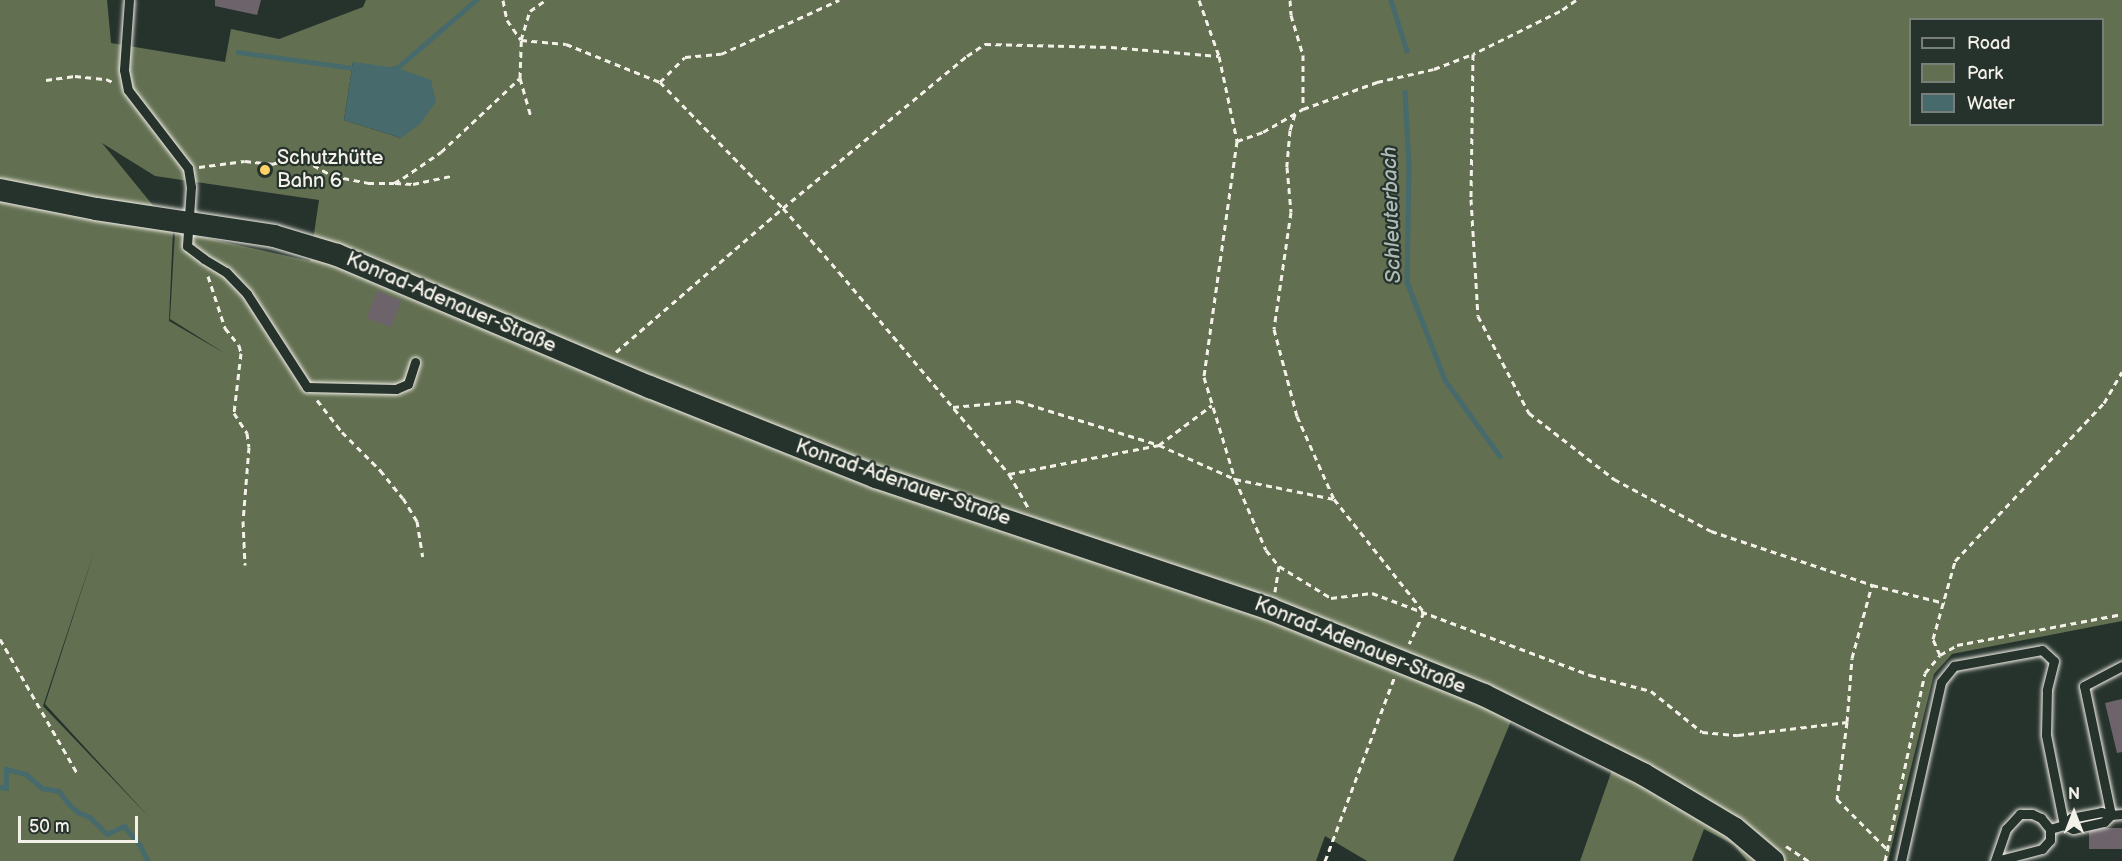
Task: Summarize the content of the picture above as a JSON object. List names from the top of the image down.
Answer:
{
  "streets": {
    "street": ["Konrad-Adenauer-Straße"]
  },
  "water": ["Schleuterbach"],
  "places": ["Schutzhütte Bahn 6"],
  "legend": ["Road", "Park", "Water"],
  "scale_bar": "50 m",
  "north": "top"
}
